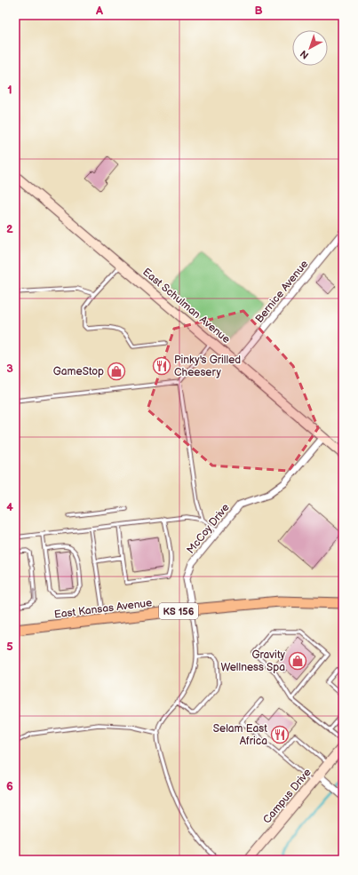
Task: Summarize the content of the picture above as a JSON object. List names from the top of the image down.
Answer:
{
  "streets": {
    "main road": ["East Kansas Avenue", "KS 156"],
    "street": [
      "Bernice Avenue",
      "East Schulman Avenue",
      "McCoy Drive",
      "Campus Drive"
    ]
  },
  "crossings": [
    ["Bernice Avenue", "East Schulman Avenue"],
    ["East Schulman Avenue", "McCoy Drive"],
    ["McCoy Drive", "East Kansas Avenue"]
  ],
  "places": {
    "restaurant": ["Pinky's Grilled Cheesery", "Selam East Africa"],
    "shop": ["GameStop", "Gravity Wellness Spa"]
  },
  "north": "bottom left",
  "grid": {
    "columns": ["A", "B"],
    "rows": [
      "1",
      "2",
      "3",
      "4",
      "5",
      "6"
    ]
  }
}
